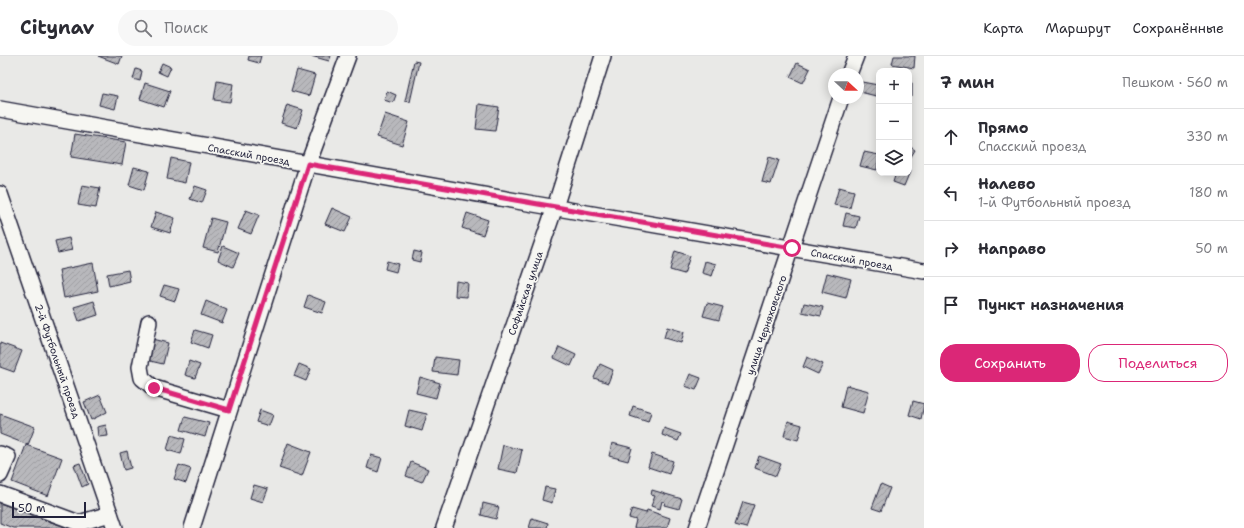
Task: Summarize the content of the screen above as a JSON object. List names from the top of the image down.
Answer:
{
  "streets": {
    "street": [
      "Спасский проезд",
      "Софийская улица",
      "улица Черняховского",
      "2-й Футбольный проезд"
    ]
  },
  "crossings": [
    ["Спасский проезд", "Софийская улица"],
    ["Спасский проезд", "улица Черняховского"]
  ],
  "scale_bar": "50 m",
  "north": "right",
  "page": {
    "header": "Citynav",
    "search": "Поиск",
    "nav": ["Карта", "Маршрут", "Сохранённые"],
    "heading": ["7 мин", "Пешком · 560 m"],
    "map_buttons": ["+", "−"],
    "list": [
      ["Прямо", "Спасский проезд", "330 m"],
      ["Налево", "1-й Футбольный проезд", "180 m"],
      ["Направо", "50 m"],
      "Пункт назначения"
    ],
    "buttons": ["Сохранить", "Поделиться"],
    "scale": "50 m"
  }
}
